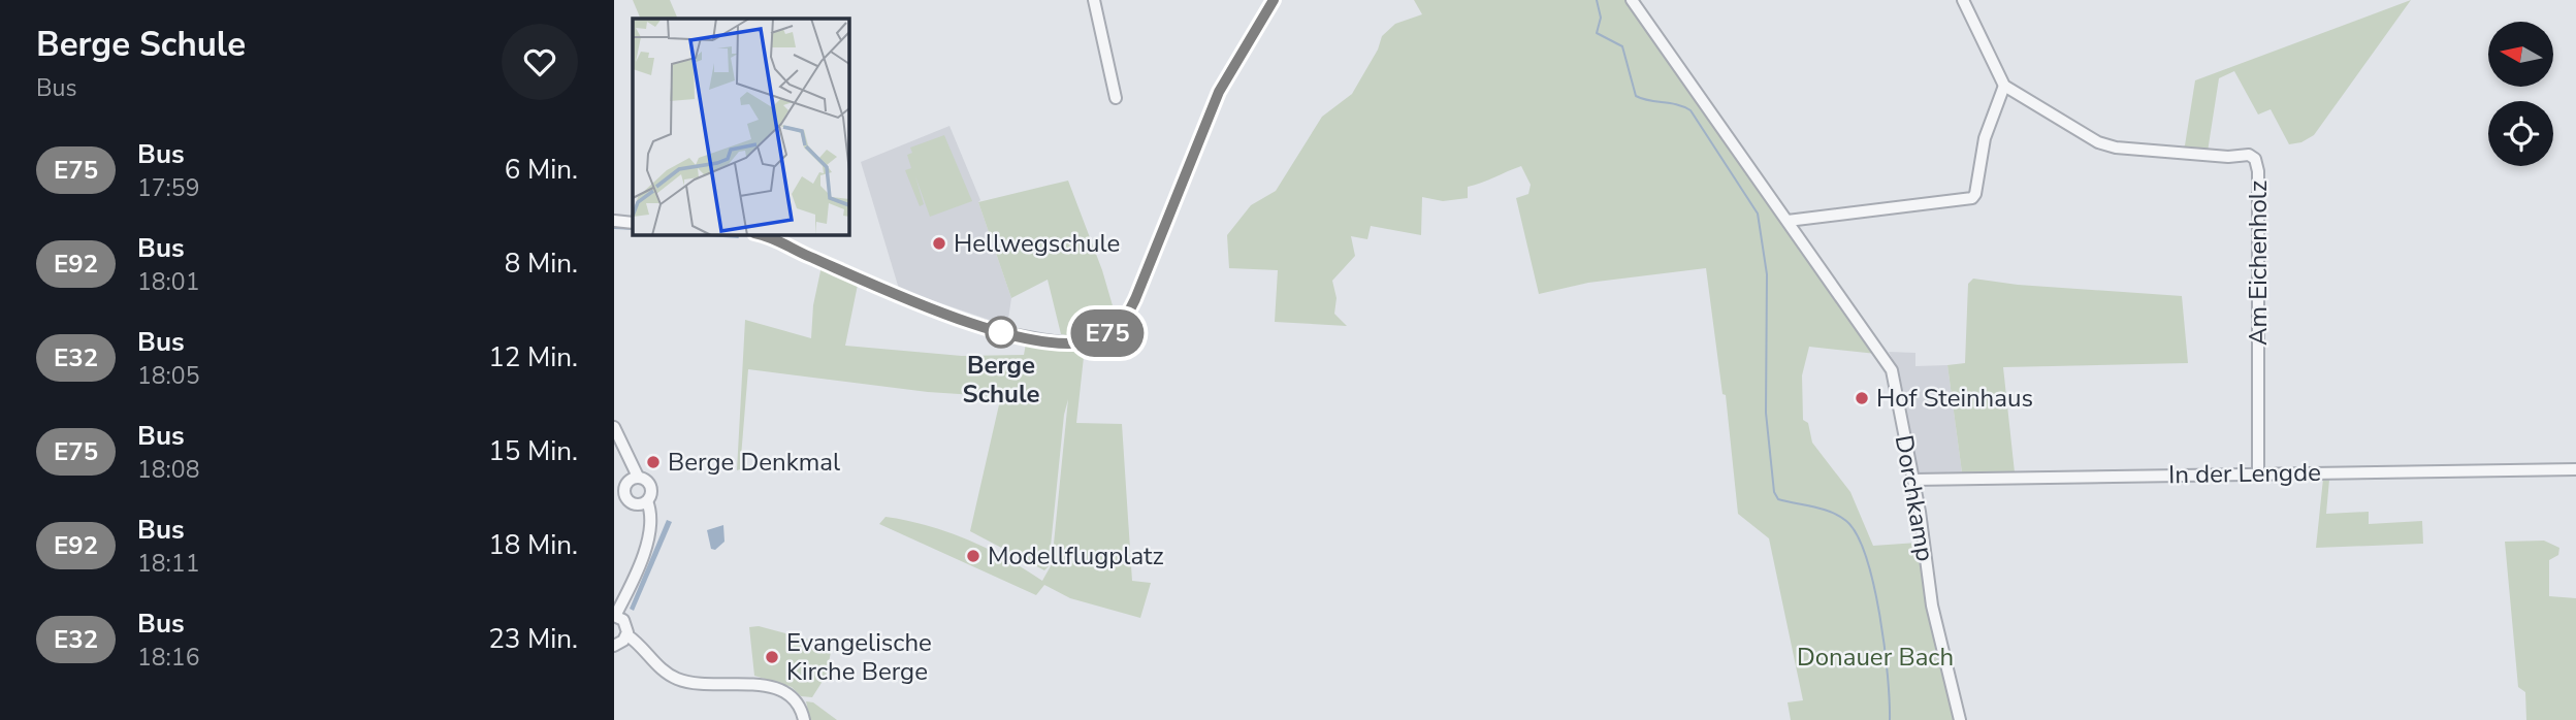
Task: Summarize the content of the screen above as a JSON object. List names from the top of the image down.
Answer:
{
  "streets": {
    "street": ["Am Eichenholz", "In der Lengde", "Dorchkamp"]
  },
  "crossings": [
    ["Am Eichenholz", "In der Lengde"],
    ["In der Lengde", "Dorchkamp"]
  ],
  "parks": ["Donauer Bach"],
  "places": [
    "Hellwegschule",
    "Berge Schule",
    "Hof Steinhaus",
    "Berge Denkmal",
    "Modellflugplatz",
    "Evangelische Kirche Berge"
  ],
  "lines": ["bus line E75"],
  "north": "left",
  "page": {
    "heading": ["Berge Schule", "Bus"],
    "on_map": "E75",
    "list": [
      {
        "mark": "E75",
        "name": "Bus",
        "note": "17:59",
        "value": "6 Min."
      },
      {
        "mark": "E92",
        "name": "Bus",
        "note": "18:01",
        "value": "8 Min."
      },
      {
        "mark": "E32",
        "name": "Bus",
        "note": "18:05",
        "value": "12 Min."
      },
      {
        "mark": "E75",
        "name": "Bus",
        "note": "18:08",
        "value": "15 Min."
      },
      {
        "mark": "E92",
        "name": "Bus",
        "note": "18:11",
        "value": "18 Min."
      },
      {
        "mark": "E32",
        "name": "Bus",
        "note": "18:16",
        "value": "23 Min."
      }
    ]
  }
}
